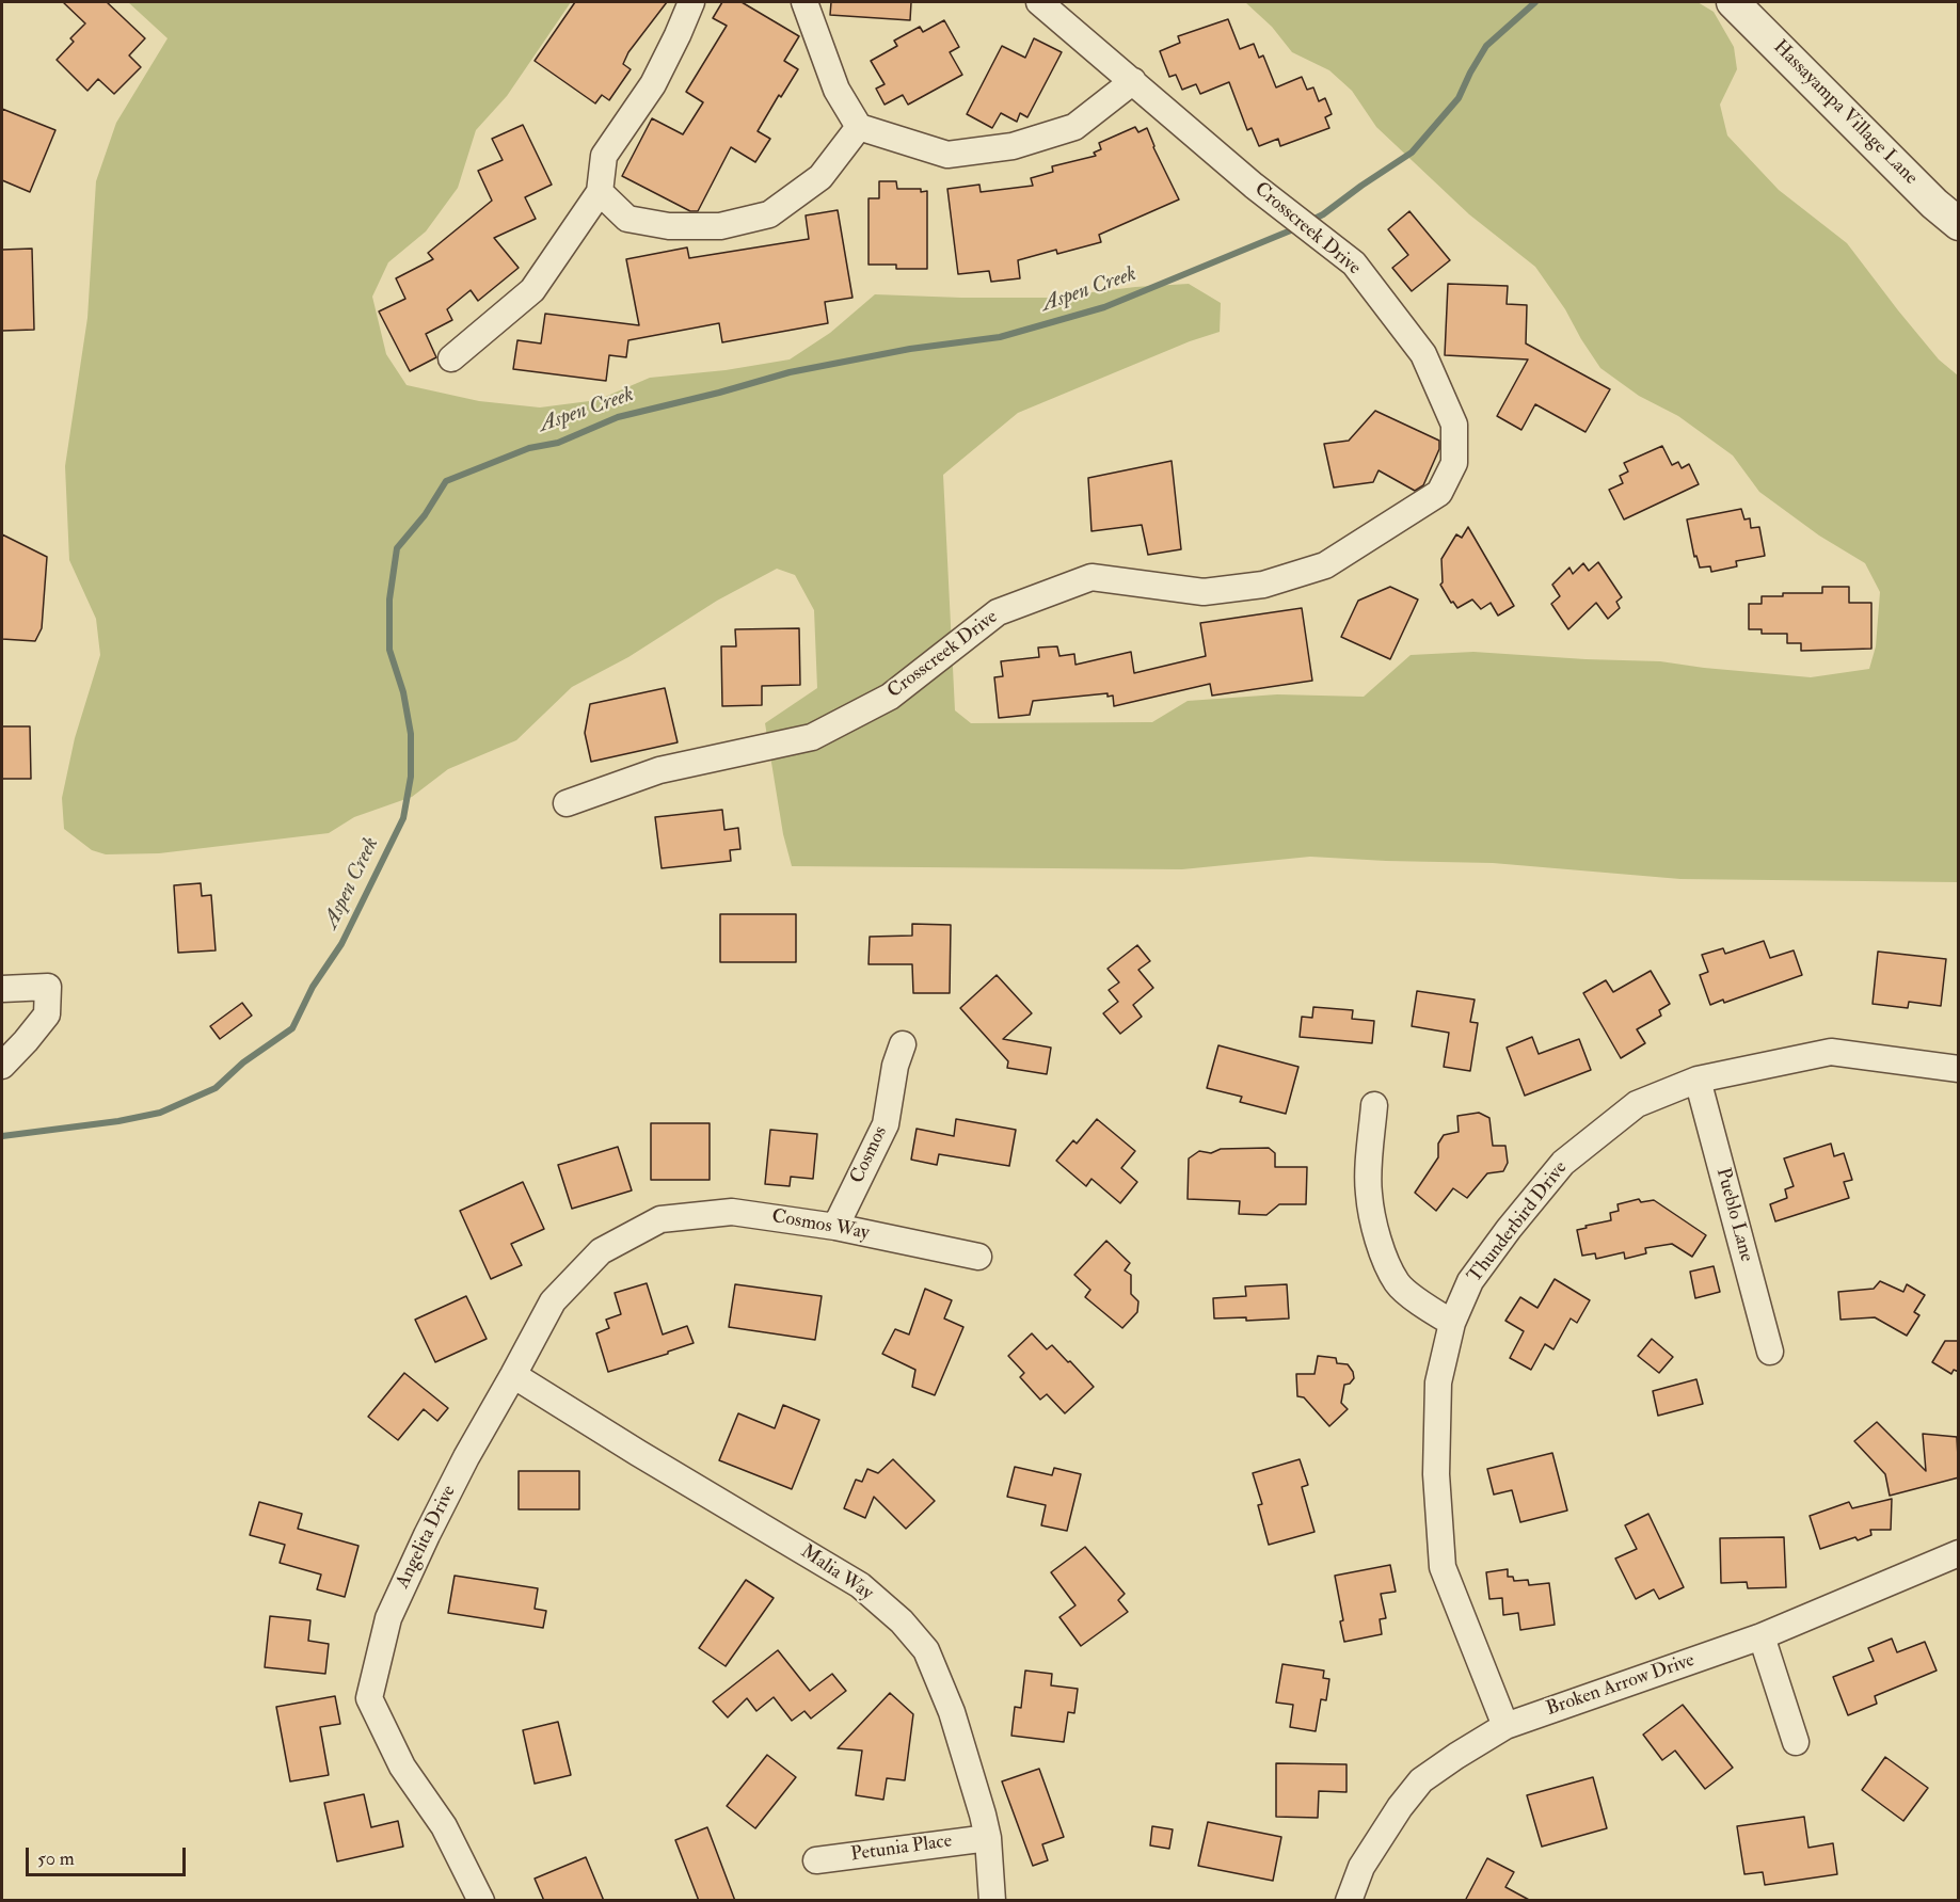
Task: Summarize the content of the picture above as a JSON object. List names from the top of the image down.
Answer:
{
  "streets": {
    "street": [
      "Hassayampa Village Lane",
      "Crosscreek Drive",
      "Cosmos",
      "Pueblo Lane",
      "Thunderbird Drive",
      "Cosmos Way",
      "Angelita Drive",
      "Malia Way",
      "Broken Arrow Drive",
      "Petunia Place"
    ]
  },
  "crossings": [
    ["Cosmos", "Cosmos Way"],
    ["Pueblo Lane", "Thunderbird Drive"],
    ["Thunderbird Drive", "Broken Arrow Drive"],
    ["Cosmos Way", "Angelita Drive"],
    ["Angelita Drive", "Malia Way"],
    ["Malia Way", "Petunia Place"]
  ],
  "water": ["Aspen Creek"],
  "scale_bar": "50 m"
}
